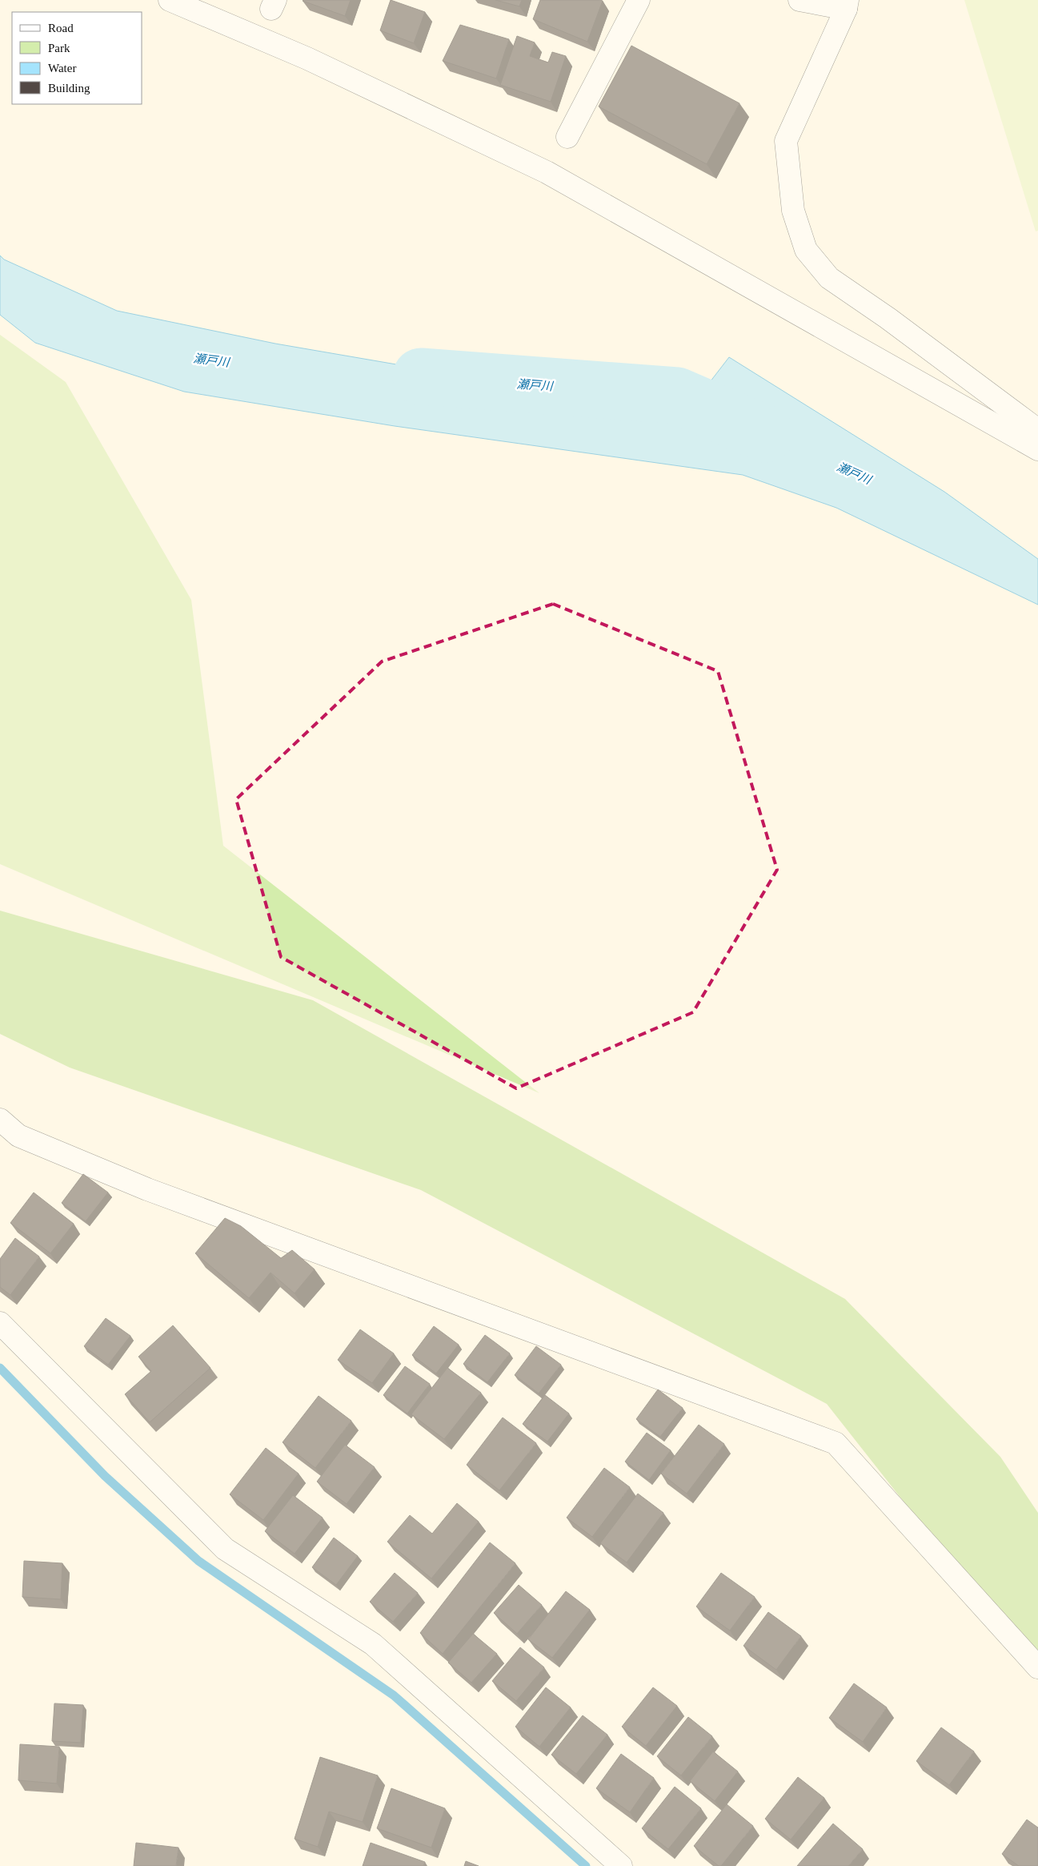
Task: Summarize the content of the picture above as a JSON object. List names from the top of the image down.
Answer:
{
  "water": ["瀬戸川"],
  "legend": [
    "Road",
    "Park",
    "Water",
    "Building"
  ]
}
